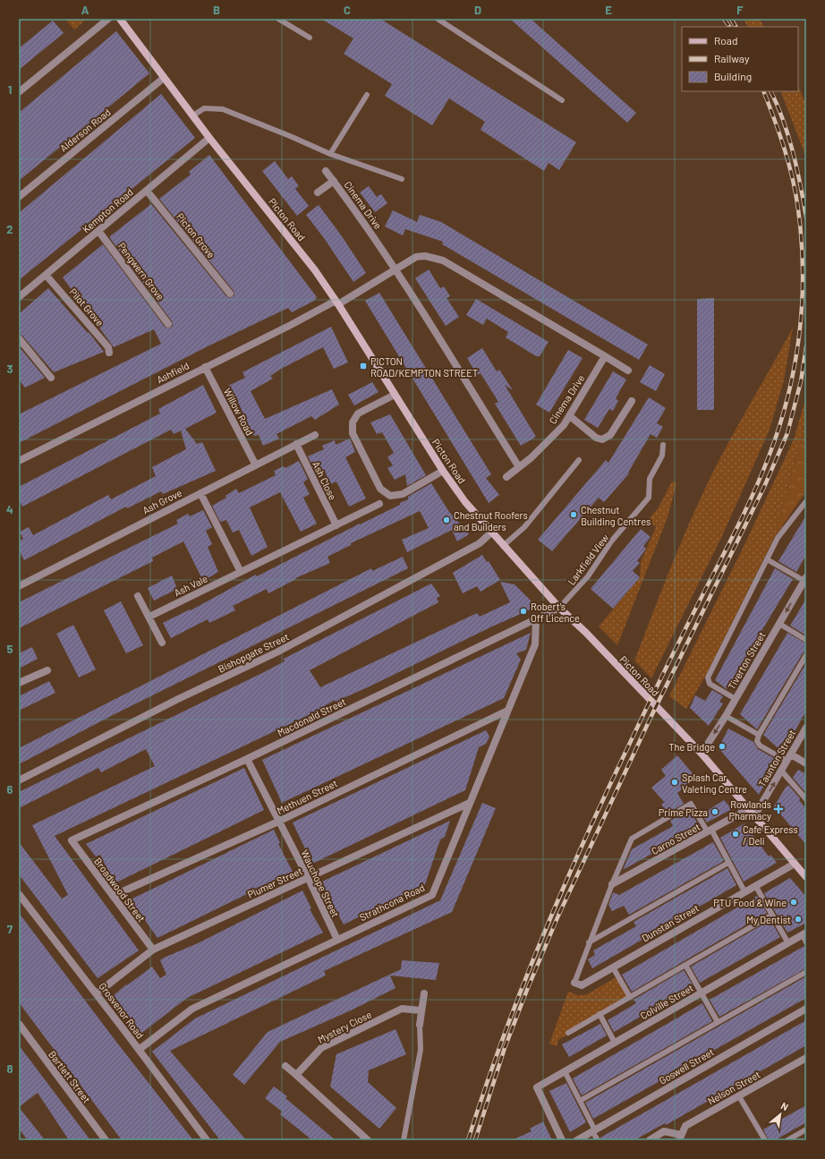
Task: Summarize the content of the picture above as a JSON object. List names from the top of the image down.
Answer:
{
  "streets": {
    "main road": ["Picton Road"],
    "street": [
      "Alderson Road",
      "Cinema Drive",
      "Kempton Road",
      "Picton Grove",
      "Pengwern Grove",
      "Pilot Grove",
      "Ashfield",
      "Willow Road",
      "Ash Close",
      "Ash Grove",
      "Ash Vale",
      "Bishopgate Street",
      "Tiverton Street",
      "Macdonald Street",
      "Taunton Street",
      "Methuen Street",
      "Carno Street",
      "Plumer Street",
      "Wauchope Street",
      "Broadwood Street",
      "Strathcona Road",
      "Dunstan Street",
      "Colville Street",
      "Grosvenor Road",
      "Mystery Close",
      "Goswell Street",
      "Bartlett Street",
      "Nelson Street"
    ],
    "lane": ["Larkfield View"]
  },
  "crossings": [
    ["Alderson Road", "Picton Road"],
    ["Kempton Road", "Picton Road"],
    ["Kempton Road", "Picton Grove"],
    ["Kempton Road", "Pengwern Grove"],
    ["Kempton Road", "Pilot Grove"],
    ["Picton Road", "Ashfield"],
    ["Picton Road", "Larkfield View"],
    ["Picton Road", "Bishopgate Street"],
    ["Picton Road", "Tiverton Street"],
    ["Picton Road", "Macdonald Street"],
    ["Picton Road", "Taunton Street"],
    ["Picton Road", "Carno Street"],
    ["Picton Road", "Dunstan Street"],
    ["Ashfield", "Willow Road"],
    ["Willow Road", "Ash Grove"],
    ["Ash Close", "Ash Grove"],
    ["Ash Close", "Ash Vale"],
    ["Larkfield View", "Macdonald Street"],
    ["Macdonald Street", "Wauchope Street"],
    ["Macdonald Street", "Broadwood Street"],
    ["Macdonald Street", "Strathcona Road"],
    ["Methuen Street", "Wauchope Street"],
    ["Methuen Street", "Broadwood Street"],
    ["Methuen Street", "Strathcona Road"],
    ["Plumer Street", "Wauchope Street"],
    ["Plumer Street", "Broadwood Street"],
    ["Plumer Street", "Strathcona Road"],
    ["Plumer Street", "Grosvenor Road"],
    ["Wauchope Street", "Strathcona Road"],
    ["Strathcona Road", "Grosvenor Road"]
  ],
  "one_way": ["Tiverton Street", "Taunton Street"],
  "places": {
    "transit": ["PICTON ROAD/KEMPTON STREET"],
    "other": [
      "Chestnut Building Centres",
      "Chestnut Roofers and Builders",
      "Robert's Off Licence",
      "The Bridge",
      "Splash Car Valeting Centre",
      "Prime Pizza",
      "Cafe Express / Deli",
      "PTU Food & Wine",
      "My Dentist"
    ],
    "health": ["Rowlands Pharmacy"]
  },
  "legend": ["Road", "Railway", "Building"],
  "north": "top right",
  "grid": {
    "columns": [
      "A",
      "B",
      "C",
      "D",
      "E",
      "F"
    ],
    "rows": [
      "1",
      "2",
      "3",
      "4",
      "5",
      "6",
      "7",
      "8"
    ]
  }
}
